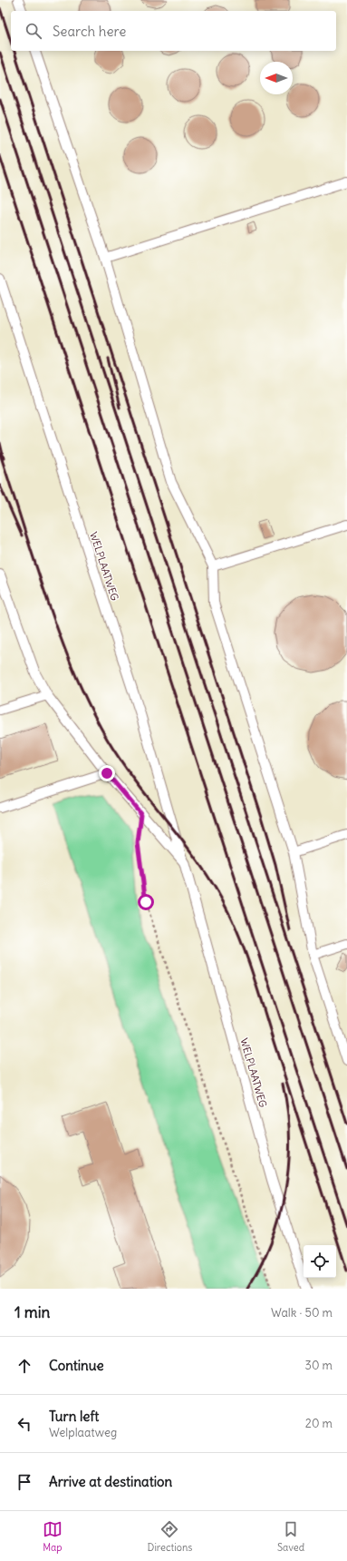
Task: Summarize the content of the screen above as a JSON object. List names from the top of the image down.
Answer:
{
  "streets": {
    "lane": ["WELPLAATWEG"]
  },
  "north": "left",
  "page": {
    "search": "Search here",
    "heading": ["1 min", "Walk · 50 m"],
    "list": [
      ["Continue", "30 m"],
      ["Turn left", "Welplaatweg", "20 m"],
      "Arrive at destination"
    ],
    "nav": ["Map", "Directions", "Saved"]
  }
}
